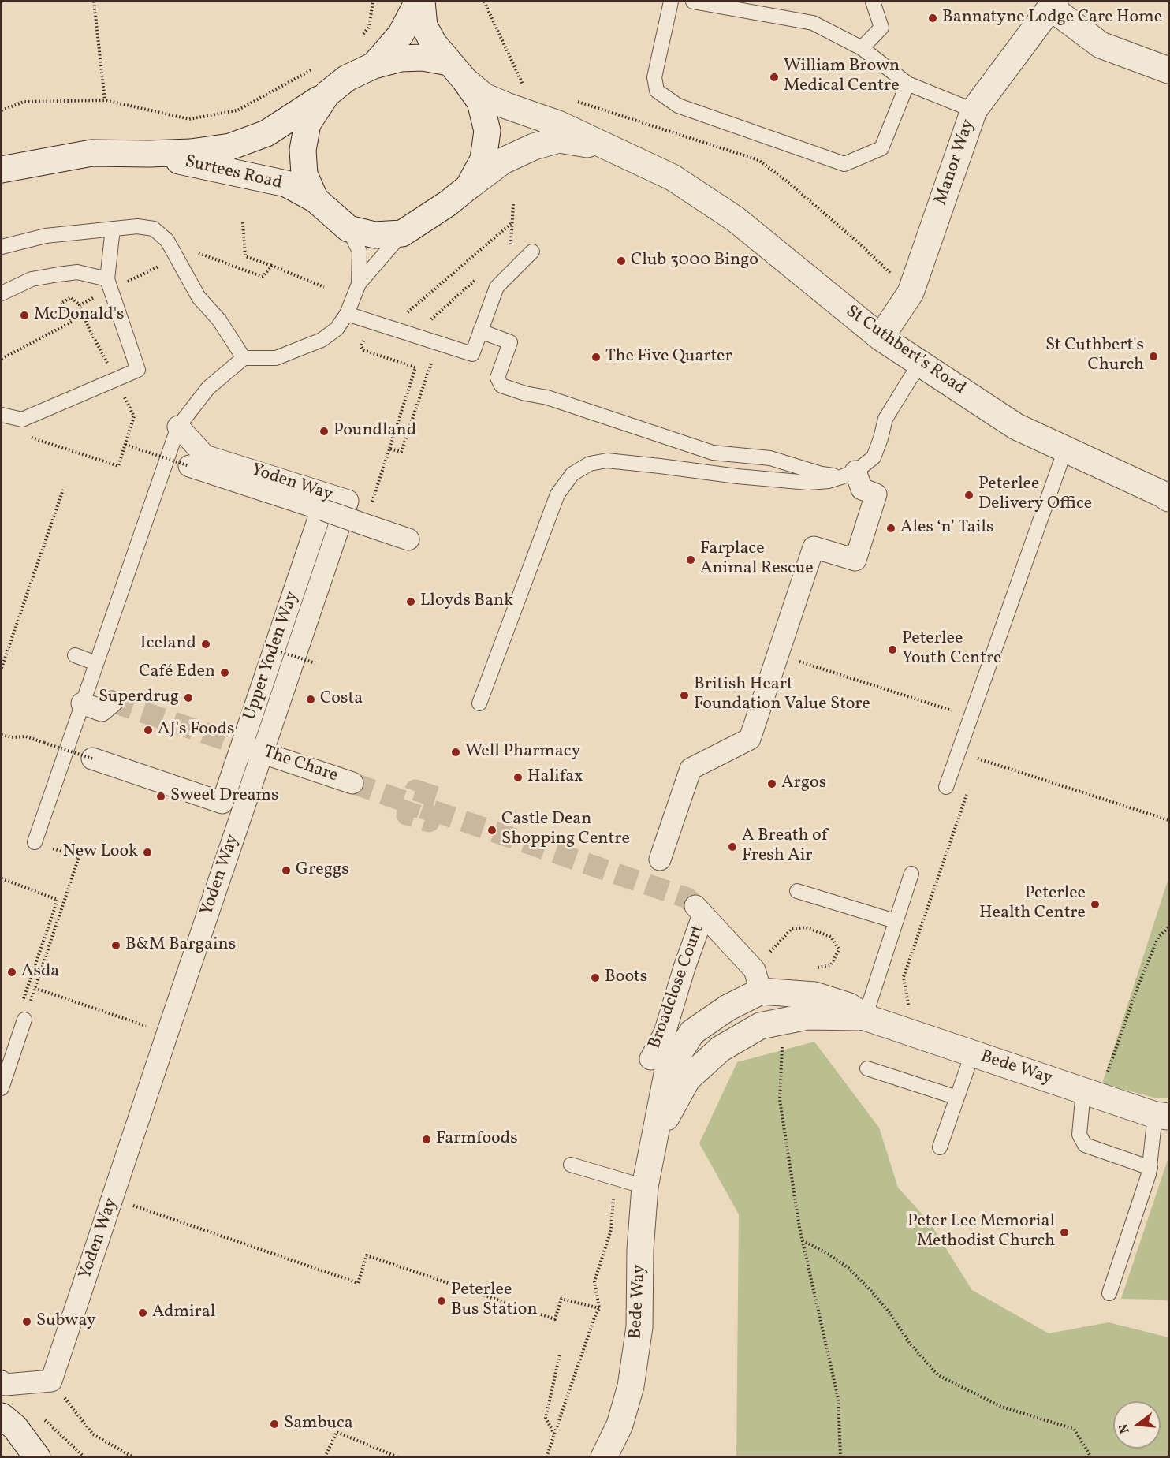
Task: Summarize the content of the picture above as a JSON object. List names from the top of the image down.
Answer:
{
  "streets": {
    "street": [
      "Manor Way",
      "Surtees Road",
      "St Cuthbert's Road",
      "Yoden Way",
      "Upper Yoden Way",
      "The Chare",
      "Broadclose Court",
      "Bede Way"
    ]
  },
  "crossings": [
    ["Manor Way", "St Cuthbert's Road"],
    ["Yoden Way", "The Chare"],
    ["Broadclose Court", "Bede Way"]
  ],
  "places": [
    "Bannatyne Lodge Care Home",
    "William Brown Medical Centre",
    "Club 3000 Bingo",
    "McDonald's",
    "St Cuthbert's Church",
    "The Five Quarter",
    "Poundland",
    "Peterlee Delivery Office",
    "Ales ‘n’ Tails",
    "Farplace Animal Rescue",
    "Lloyds Bank",
    "Iceland",
    "Peterlee Youth Centre",
    "Café Eden",
    "British Heart Foundation Value Store",
    "Superdrug",
    "Costa",
    "AJ's Foods",
    "Well Pharmacy",
    "Halifax",
    "Argos",
    "Sweet Dreams",
    "Castle Dean Shopping Centre",
    "A Breath of Fresh Air",
    "New Look",
    "Greggs",
    "Peterlee Health Centre",
    "B&M Bargains",
    "Asda",
    "Boots",
    "Farmfoods",
    "Peter Lee Memorial Methodist Church",
    "Peterlee Bus Station",
    "Admiral",
    "Subway",
    "Sambuca"
  ],
  "north": "left"
}
